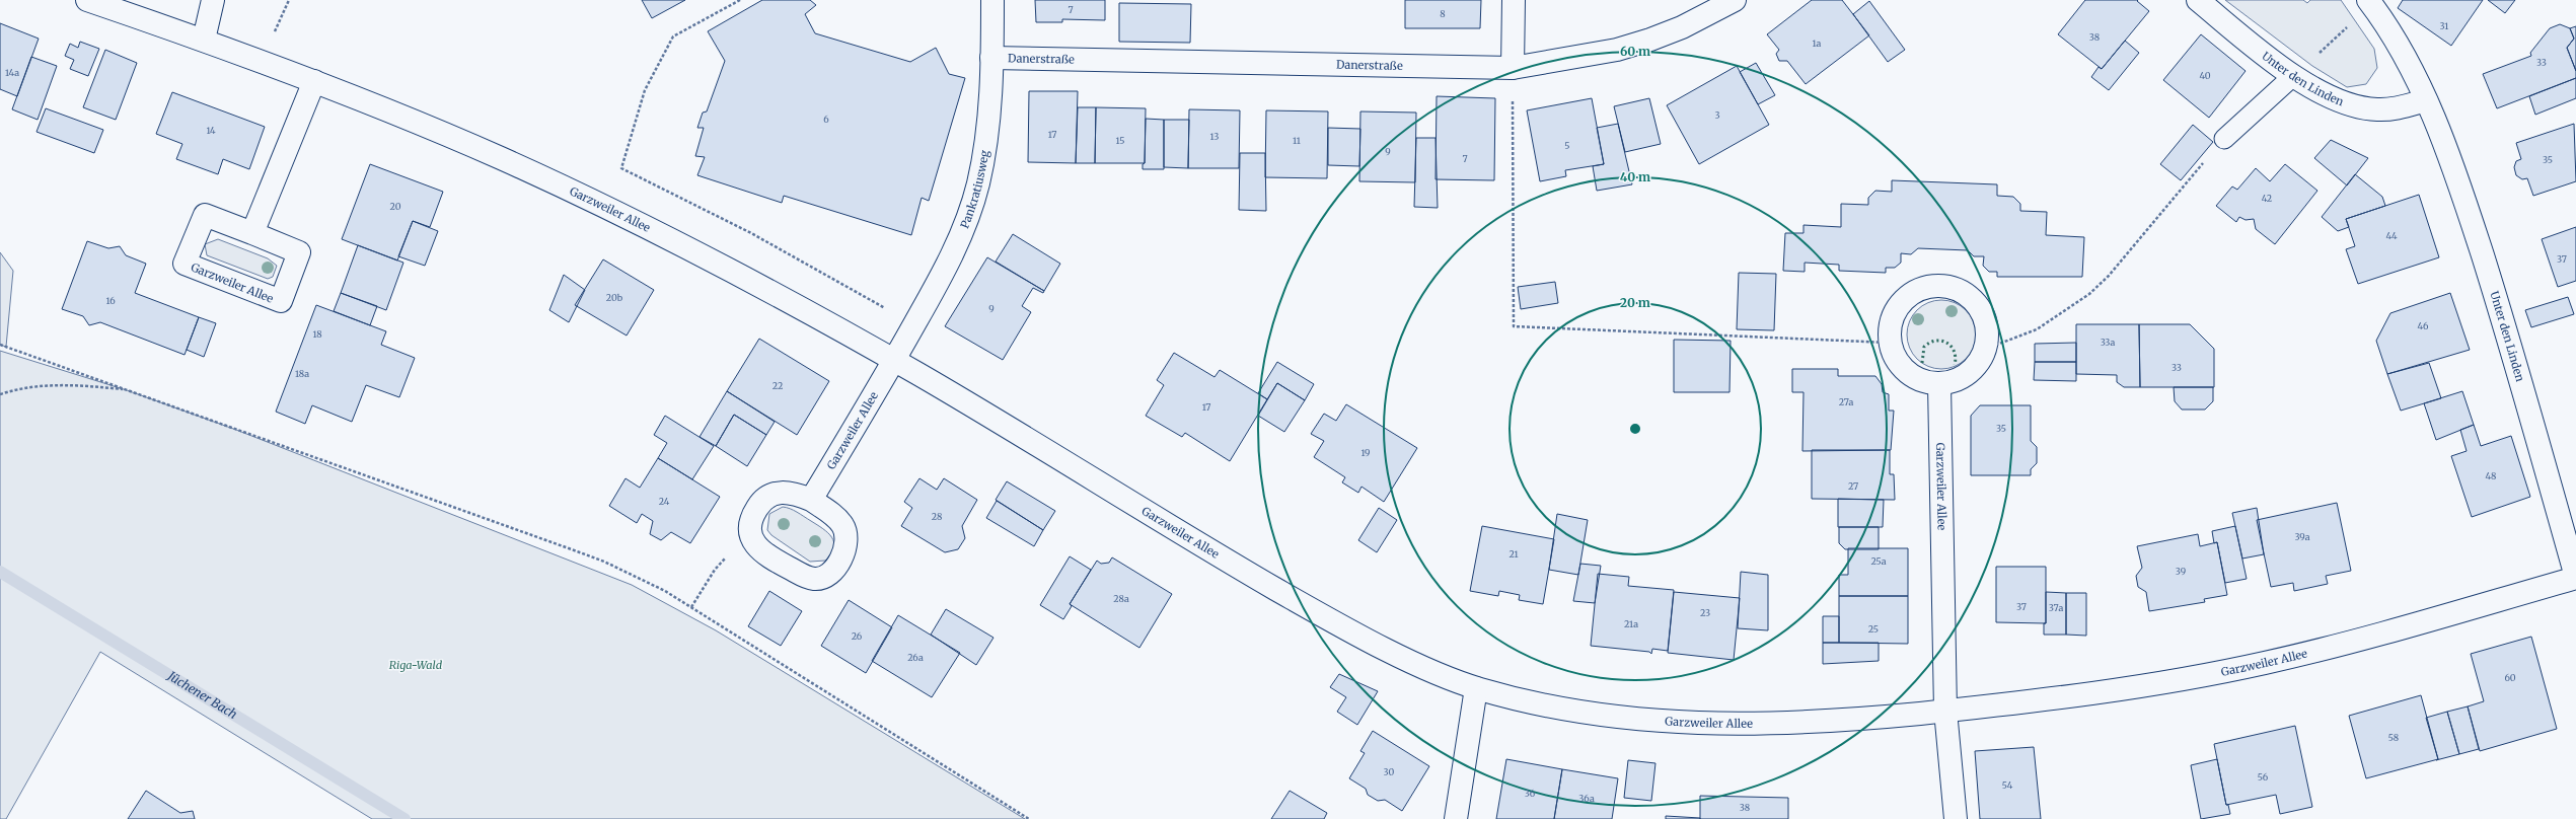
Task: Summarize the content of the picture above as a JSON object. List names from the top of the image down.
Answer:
{
  "streets": {
    "street": [
      "Danerstraße",
      "Unter den Linden",
      "Pankratiusweg",
      "Garzweiler Allee"
    ]
  },
  "crossings": [
    ["Danerstraße", "Pankratiusweg"],
    ["Unter den Linden", "Garzweiler Allee"],
    ["Pankratiusweg", "Garzweiler Allee"]
  ],
  "water": ["Jüchener Bach"],
  "parks": ["Riga-Wald"],
  "house_numbers": [
    "7",
    "8",
    "31",
    "38",
    "1a",
    "33",
    "14a",
    "40",
    "3",
    "6",
    "14",
    "17",
    "13",
    "15",
    "11",
    "5",
    "9",
    "7",
    "35",
    "42",
    "20",
    "44",
    "37",
    "20b",
    "16",
    "9",
    "46",
    "18",
    "33a",
    "33",
    "18a",
    "22",
    "27a",
    "17",
    "35",
    "19",
    "48",
    "27",
    "24",
    "28",
    "39a",
    "21",
    "25a",
    "39",
    "28a",
    "37",
    "37a",
    "23",
    "21a",
    "25",
    "26",
    "26a",
    "60",
    "58",
    "30",
    "56",
    "54",
    "36",
    "36a",
    "38"
  ],
  "rings": ["60 m", "40 m", "20 m"]
}
